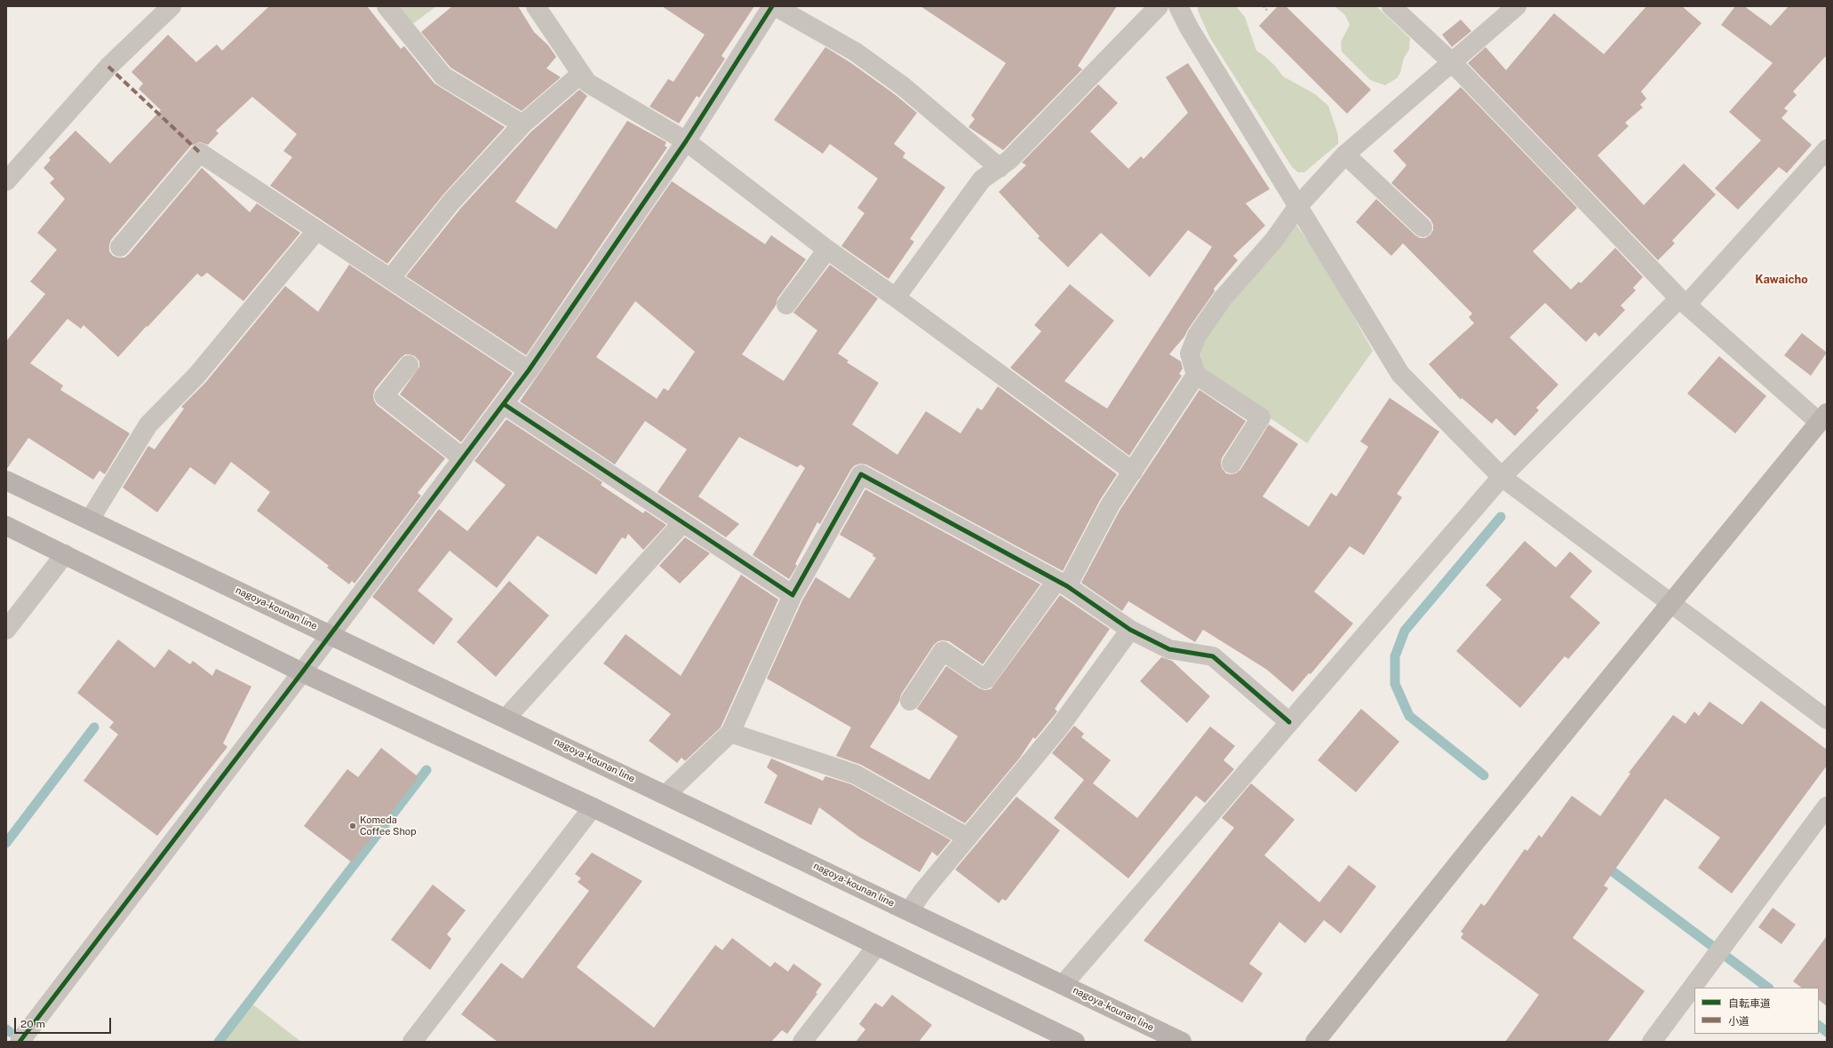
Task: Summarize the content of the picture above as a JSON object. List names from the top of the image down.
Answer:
{
  "streets": {
    "main road": ["nagoya-kounan line"]
  },
  "districts": ["Kawaicho"],
  "places": ["Komeda Coffee Shop"],
  "legend": ["自転車道", "小道"],
  "scale_bar": "20 m"
}
